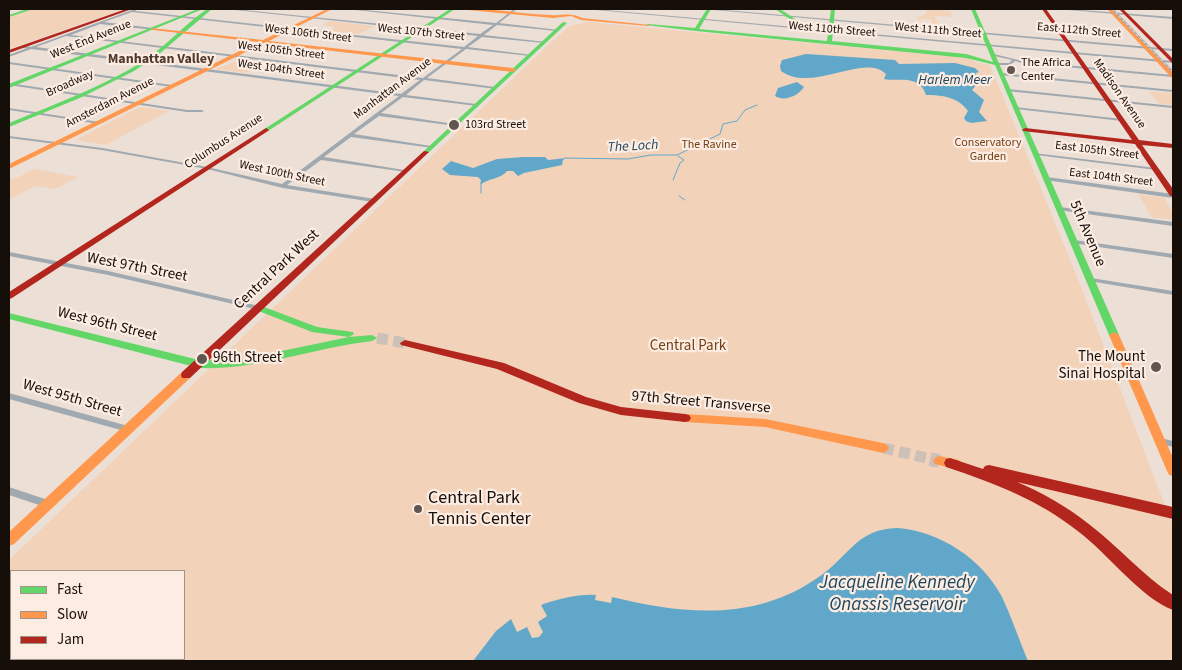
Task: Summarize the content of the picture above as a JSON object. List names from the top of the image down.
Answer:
{
  "streets": {
    "main road": [
      "West 110th Street",
      "West 106th Street",
      "West End Avenue",
      "Broadway",
      "Madison Avenue",
      "Amsterdam Avenue",
      "Columbus Avenue",
      "5th Avenue",
      "Central Park West",
      "West 96th Street",
      "97th Street Transverse"
    ],
    "street": [
      "West 111th Street",
      "East 112th Street",
      "West 107th Street",
      "West 105th Street",
      "West 104th Street",
      "Manhattan Avenue",
      "East 105th Street",
      "West 100th Street",
      "East 104th Street",
      "West 97th Street",
      "West 95th Street"
    ]
  },
  "crossings": [
    ["West 110th Street", "Central Park West"],
    ["West 111th Street", "5th Avenue"],
    ["East 112th Street", "Madison Avenue"],
    ["East 112th Street", "5th Avenue"],
    ["West 107th Street", "West End Avenue"],
    ["West 107th Street", "Broadway"],
    ["West 107th Street", "Manhattan Avenue"],
    ["West 107th Street", "Amsterdam Avenue"],
    ["West 107th Street", "Columbus Avenue"],
    ["West 107th Street", "Central Park West"],
    ["West 106th Street", "West End Avenue"],
    ["West 106th Street", "Broadway"],
    ["West 106th Street", "Manhattan Avenue"],
    ["West 106th Street", "Amsterdam Avenue"],
    ["West 106th Street", "Columbus Avenue"],
    ["West 106th Street", "Central Park West"],
    ["West End Avenue", "West 105th Street"],
    ["West End Avenue", "West 104th Street"],
    ["West End Avenue", "Broadway"],
    ["West 105th Street", "Broadway"],
    ["West 105th Street", "Manhattan Avenue"],
    ["West 105th Street", "Amsterdam Avenue"],
    ["West 105th Street", "Columbus Avenue"],
    ["West 105th Street", "Central Park West"],
    ["West 104th Street", "Broadway"],
    ["West 104th Street", "Manhattan Avenue"],
    ["West 104th Street", "Amsterdam Avenue"],
    ["West 104th Street", "Columbus Avenue"],
    ["West 104th Street", "Central Park West"],
    ["Manhattan Avenue", "West 100th Street"],
    ["Madison Avenue", "East 105th Street"],
    ["Madison Avenue", "East 104th Street"],
    ["Amsterdam Avenue", "West 100th Street"],
    ["Columbus Avenue", "West 100th Street"],
    ["Columbus Avenue", "West 97th Street"],
    ["East 105th Street", "5th Avenue"],
    ["West 100th Street", "Central Park West"],
    ["East 104th Street", "5th Avenue"],
    ["West 97th Street", "Central Park West"],
    ["Central Park West", "West 96th Street"],
    ["Central Park West", "West 95th Street"]
  ],
  "districts": ["Manhattan Valley"],
  "water": ["Harlem Meer", "The Loch", "Jacqueline Kennedy Onassis Reservoir"],
  "parks": ["Conservatory Garden", "The Ravine", "Central Park"],
  "places": [
    "The Africa Center",
    "103rd Street",
    "96th Street",
    "The Mount Sinai Hospital",
    "Central Park Tennis Center"
  ],
  "legend": ["Fast", "Slow", "Jam"]
}
